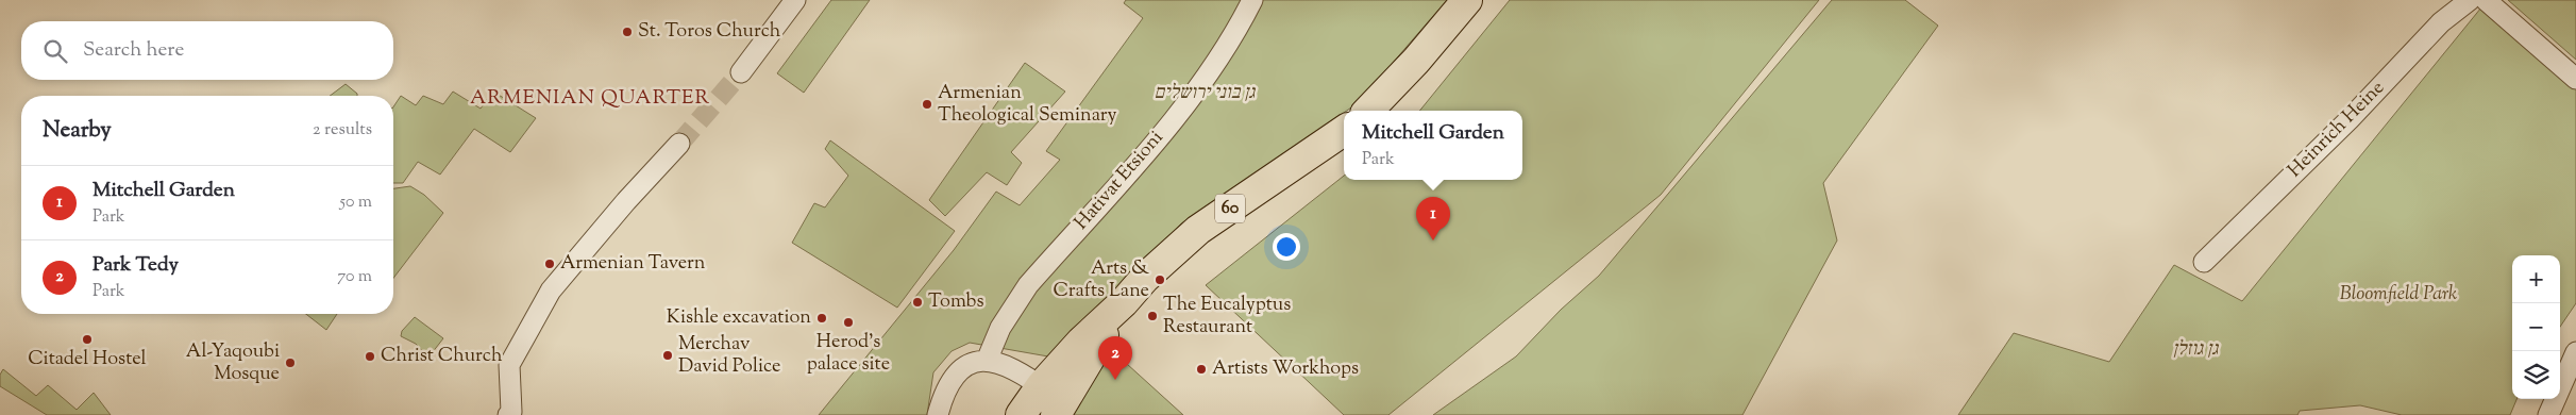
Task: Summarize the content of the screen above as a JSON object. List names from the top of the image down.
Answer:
{
  "streets": {
    "highway": ["60"],
    "street": ["Heinrich Heine", "Hativat Etsioni"]
  },
  "districts": ["ARMENIAN QUARTER"],
  "parks": ["גן בוני ירושלים", "Bloomfield Park", "גן גוזלן"],
  "places": [
    "St. Toros Church",
    "Armenian Theological Seminary",
    "Armenian Tavern",
    "Arts & Crafts Lane",
    "Tombs",
    "The Eucalyptus Restaurant",
    "Kishle excavation",
    "Herod's palace site",
    "Citadel Hostel",
    "Merchav David Police",
    "Christ Church",
    "Al-Yaqoubi Mosque",
    "Artists Workhops"
  ],
  "page": {
    "search": "Search here",
    "heading": ["Nearby", "2 results"],
    "popup": ["Mitchell Garden", "Park"],
    "list": [
      {
        "mark": "1",
        "name": "Mitchell Garden",
        "note": "Park",
        "value": "50 m"
      },
      {
        "mark": "2",
        "name": "Park Tedy",
        "note": "Park",
        "value": "70 m"
      }
    ],
    "pins": ["1", "2"],
    "map_buttons": ["+", "−"]
  }
}
